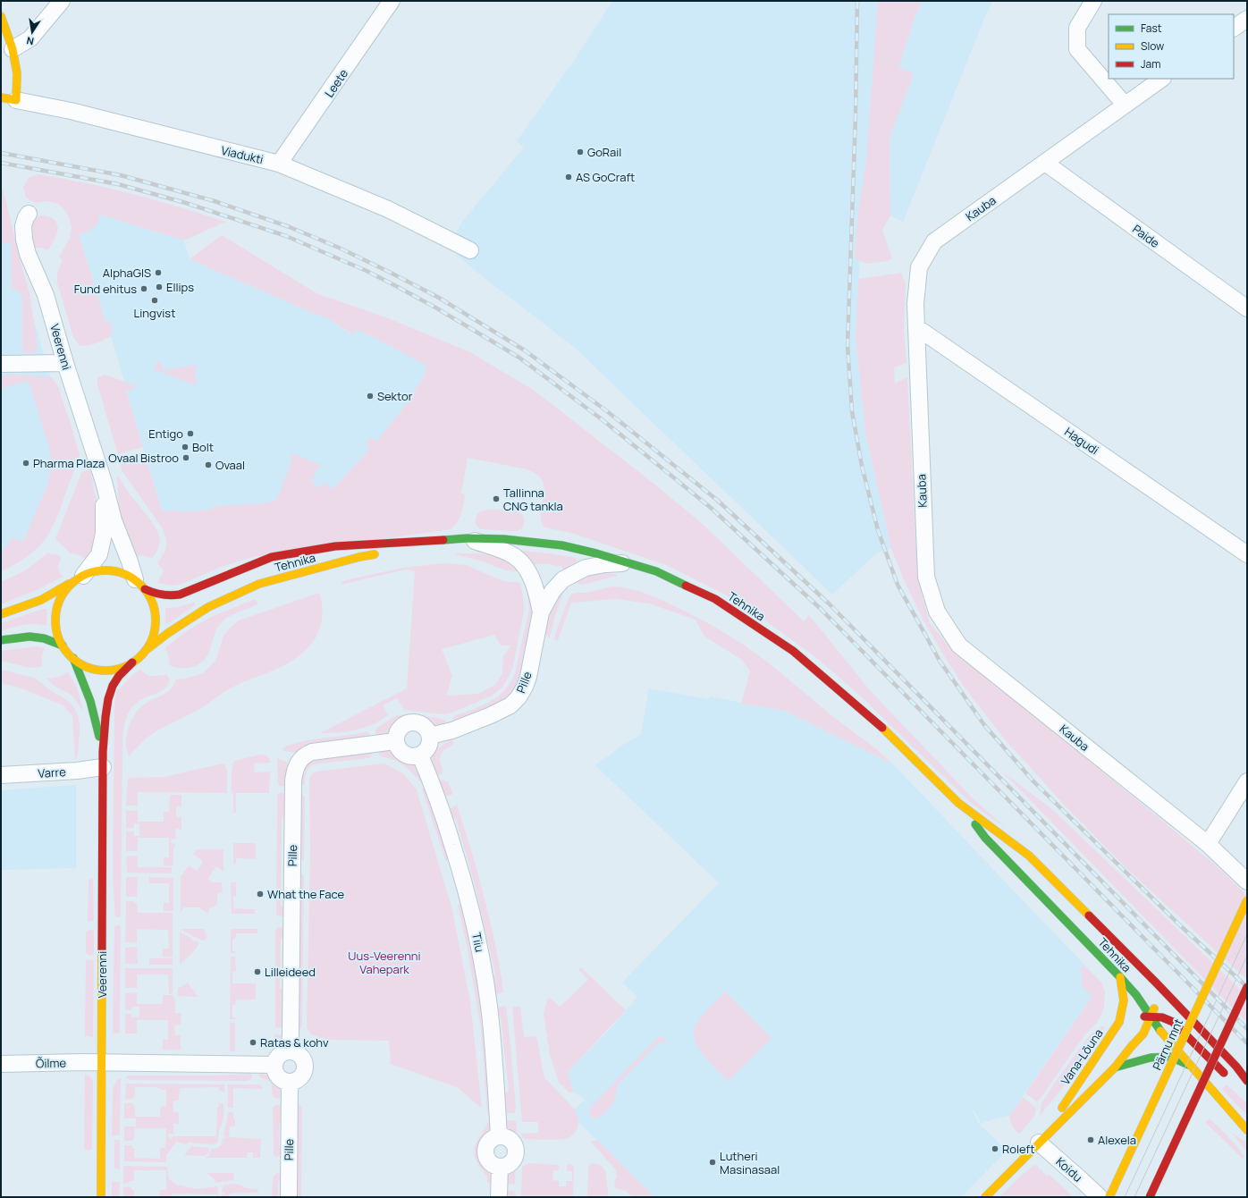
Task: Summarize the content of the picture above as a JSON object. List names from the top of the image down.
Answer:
{
  "streets": {
    "main road": [
      "Veerenni",
      "Tehnika",
      "Pärnu mnt",
      "Vana-Lõuna"
    ],
    "street": [
      "Leete",
      "Viadukti",
      "Kauba",
      "Paide",
      "Hagudi",
      "Pille",
      "Varre",
      "Tiiu",
      "Õilme",
      "Koidu"
    ]
  },
  "crossings": [
    ["Leete", "Viadukti"],
    ["Kauba", "Paide"],
    ["Kauba", "Hagudi"],
    ["Veerenni", "Tehnika"],
    ["Veerenni", "Varre"],
    ["Veerenni", "Õilme"],
    ["Tehnika", "Pille"],
    ["Tehnika", "Vana-Lõuna"],
    ["Pille", "Tiiu"],
    ["Pille", "Õilme"],
    ["Vana-Lõuna", "Koidu"]
  ],
  "parks": ["Uus-Veerenni Vahepark"],
  "places": [
    "GoRail",
    "AS GoCraft",
    "AlphaGIS",
    "Ellips",
    "Fund ehitus",
    "Lingvist",
    "Sektor",
    "Entigo",
    "Bolt",
    "Ovaal Bistroo",
    "Pharma Plaza",
    "Ovaal",
    "Tallinna CNG tankla",
    "What the Face",
    "Lilleideed",
    "Ratas & kohv",
    "Alexela",
    "Roleft",
    "Lutheri Masinasaal"
  ],
  "legend": ["Fast", "Slow", "Jam"],
  "north": "bottom"
}
